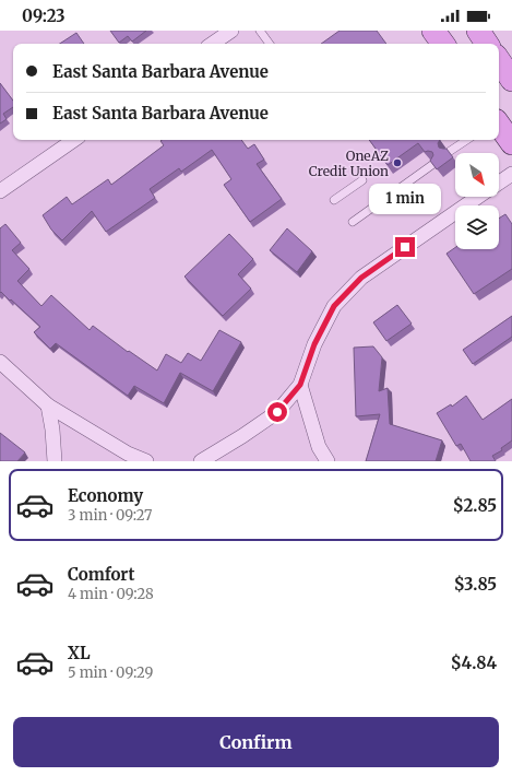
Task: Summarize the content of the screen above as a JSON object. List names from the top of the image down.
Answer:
{
  "places": ["OneAZ Credit Union"],
  "north": "bottom right",
  "page": {
    "status": "09:23",
    "banner": ["East Santa Barbara Avenue", "East Santa Barbara Avenue"],
    "bubble": "1 min",
    "list": [
      {
        "name": "Economy",
        "note": "3 min · 09:27",
        "value": "$2.85"
      },
      {
        "name": "Comfort",
        "note": "4 min · 09:28",
        "value": "$3.85"
      },
      {
        "name": "XL",
        "note": "5 min · 09:29",
        "value": "$4.84"
      }
    ],
    "buttons": "Confirm"
  }
}
